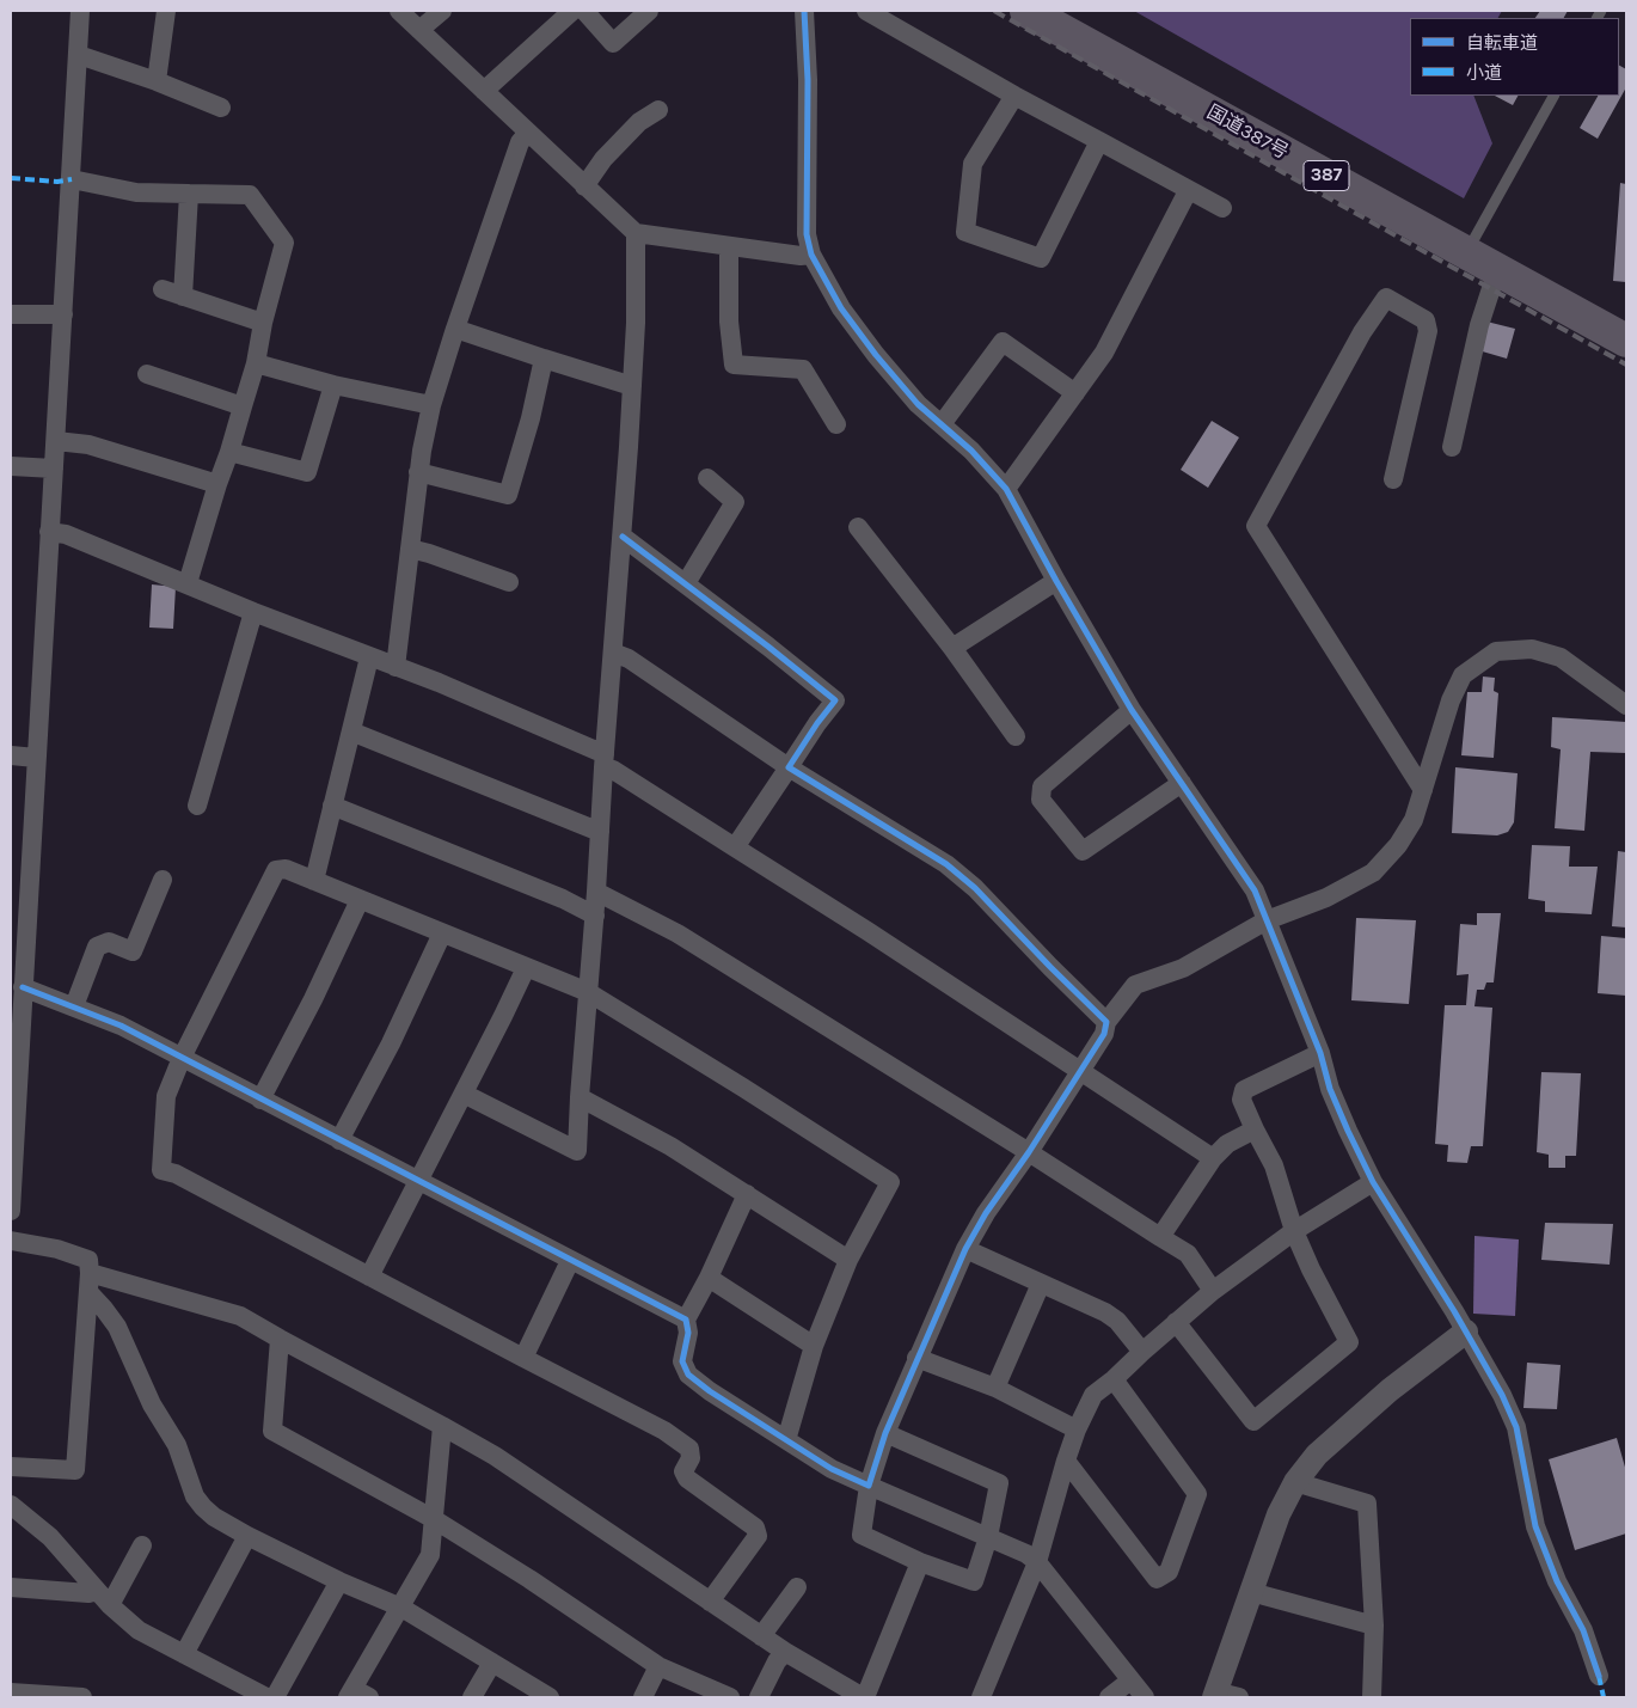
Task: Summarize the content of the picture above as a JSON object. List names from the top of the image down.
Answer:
{
  "streets": {
    "highway": ["国道387号", "387"]
  },
  "legend": ["自転車道", "小道"]
}
